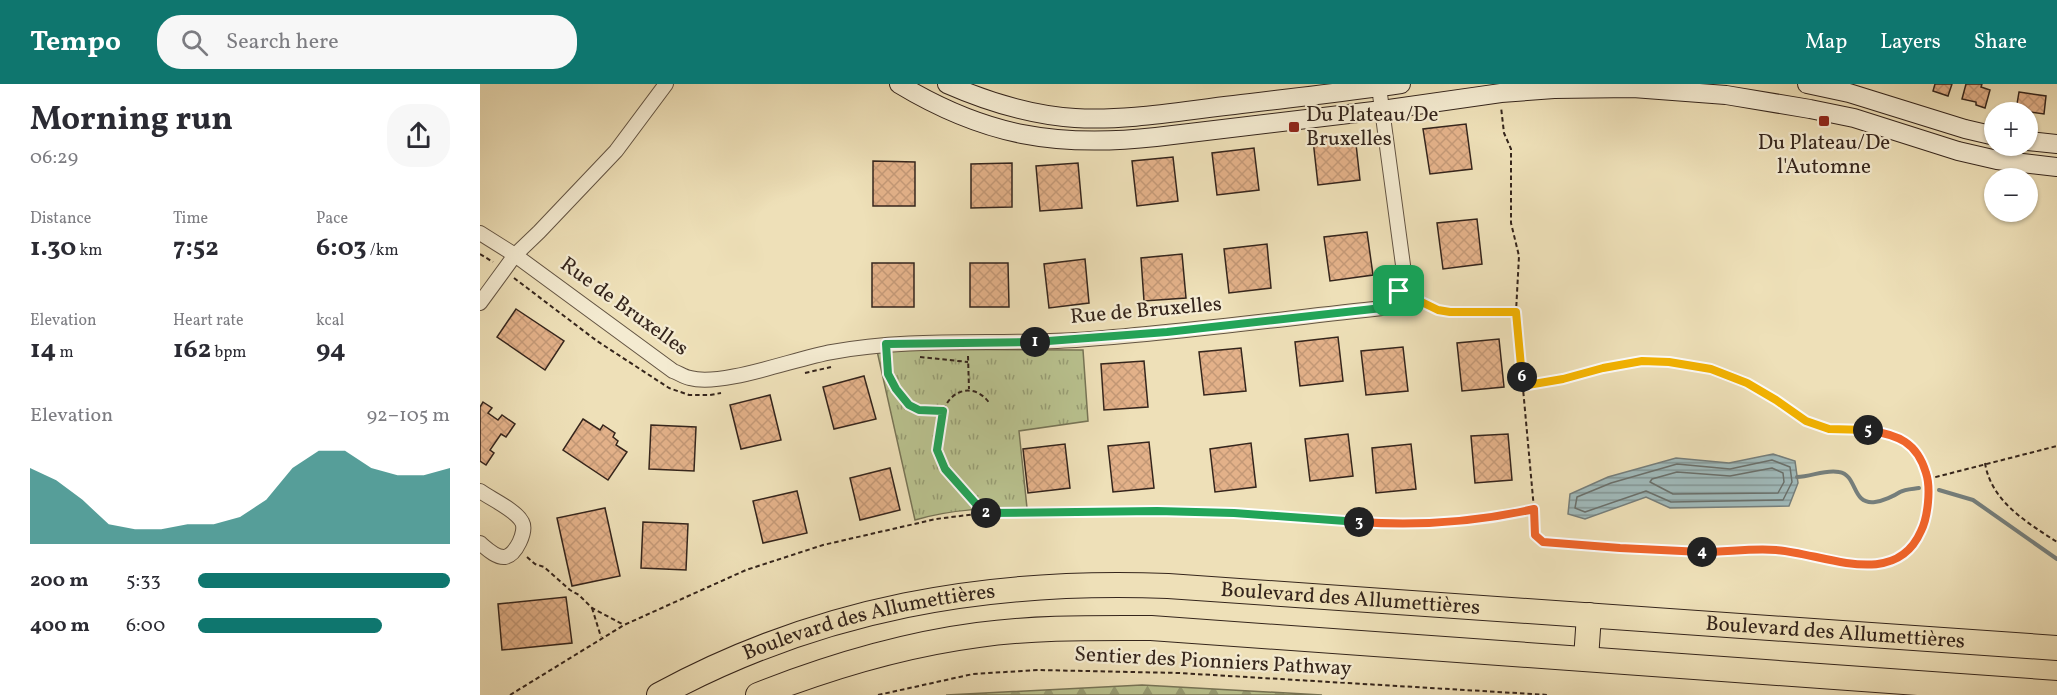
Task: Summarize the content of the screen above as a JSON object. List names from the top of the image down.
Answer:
{
  "streets": {
    "highway": ["Boulevard des Allumettières"],
    "street": ["Rue de Bruxelles"],
    "path": ["Sentier des Pionniers Pathway"]
  },
  "places": {
    "transit": ["Du Plateau/De l'Automne", "Du Plateau/De Bruxelles"]
  },
  "page": {
    "header": "Tempo",
    "search": "Search here",
    "nav": ["Map", "Layers", "Share"],
    "heading": ["Morning run", "06:29"],
    "map_buttons": ["+", "−"],
    "stats": [
      ["Distance", "1.30 km"],
      ["Time", "7:52"],
      ["Pace", "6:03 /km"],
      ["Elevation", "14 m"],
      ["Heart rate", "162 bpm"],
      ["kcal", "94"]
    ],
    "pins": [
      "1",
      "6",
      "5",
      "2",
      "3",
      "4"
    ],
    "chart": ["Elevation", "92–105 m"],
    "list": [
      {
        "name": "200 m",
        "note": "5:33"
      },
      {
        "name": "400 m",
        "note": "6:00"
      }
    ]
  }
}
